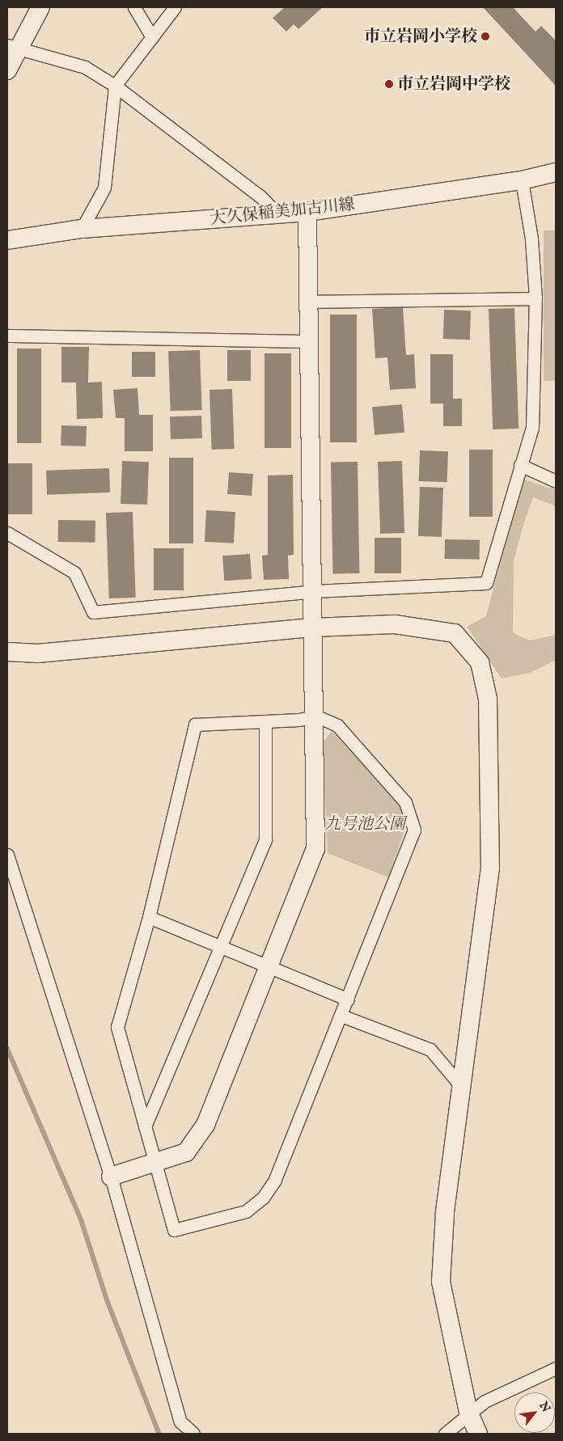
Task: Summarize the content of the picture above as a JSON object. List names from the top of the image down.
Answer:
{
  "streets": {
    "street": ["大久保稲美加古川線"]
  },
  "parks": ["九号池公園"],
  "places": ["市立岩岡小学校", "市立岩岡中学校"],
  "north": "top right"
}
